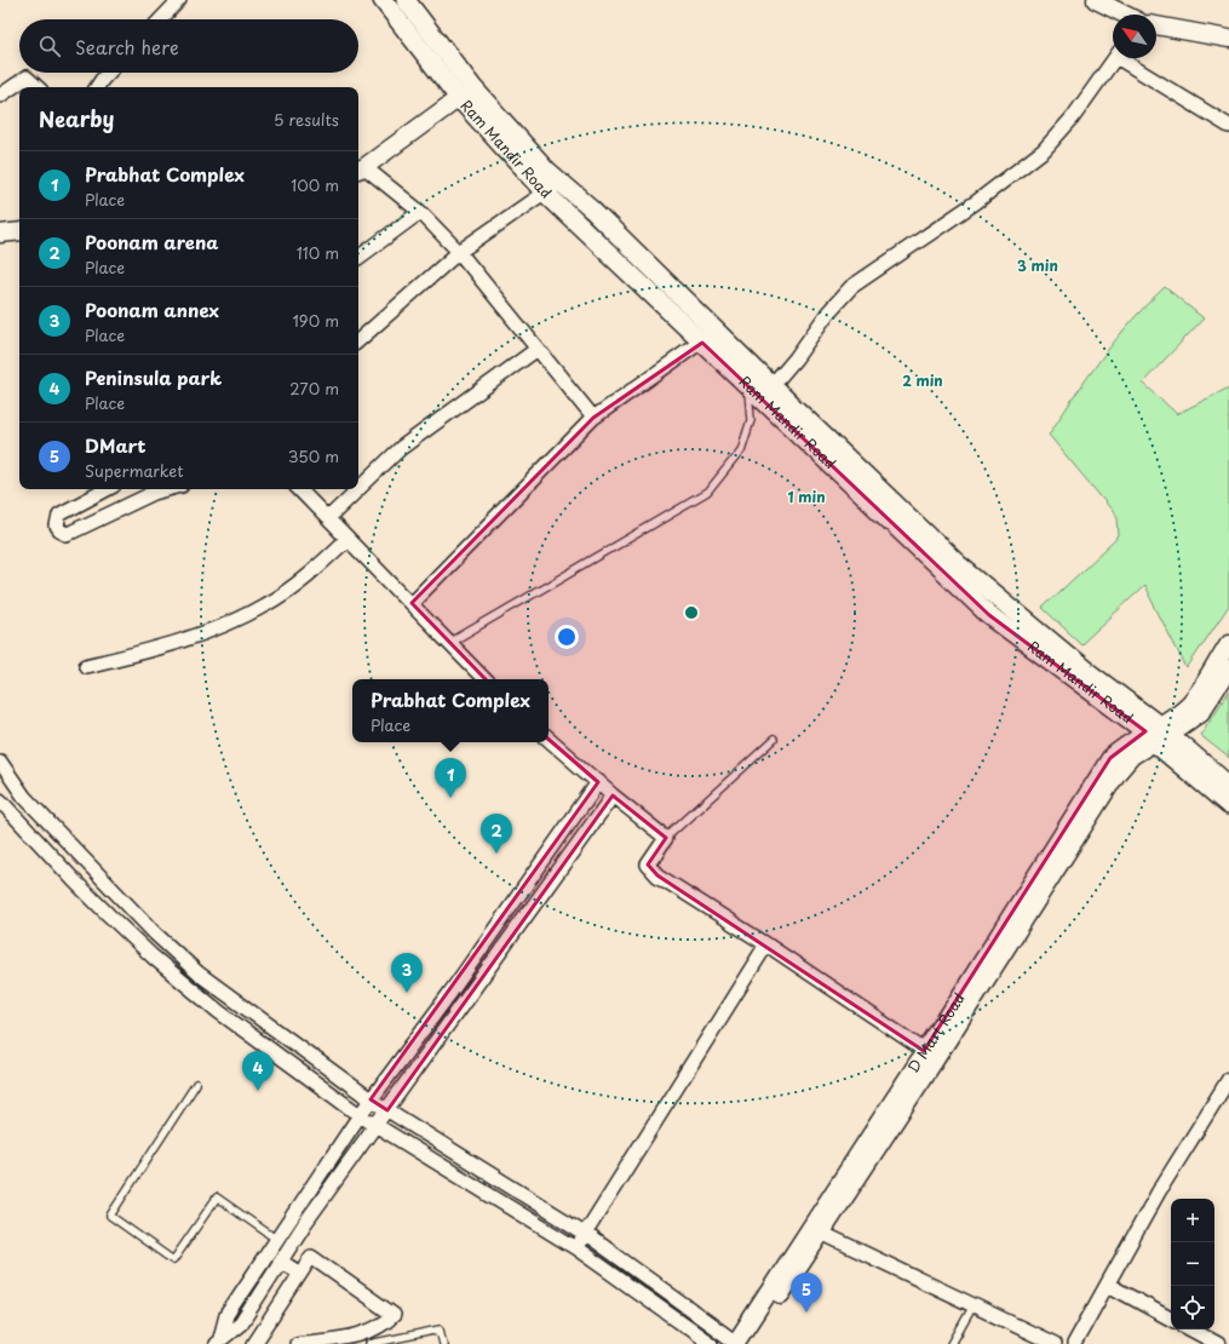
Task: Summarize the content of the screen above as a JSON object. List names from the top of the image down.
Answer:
{
  "streets": {
    "main road": ["Ram Mandir Road"],
    "street": ["D Mart Road"]
  },
  "north": "top left",
  "page": {
    "search": "Search here",
    "heading": ["Nearby", "5 results"],
    "list": [
      {
        "mark": "1",
        "name": "Prabhat Complex",
        "note": "Place",
        "value": "100 m"
      },
      {
        "mark": "2",
        "name": "Poonam arena",
        "note": "Place",
        "value": "110 m"
      },
      {
        "mark": "3",
        "name": "Poonam annex",
        "note": "Place",
        "value": "190 m"
      },
      {
        "mark": "4",
        "name": "Peninsula park",
        "note": "Place",
        "value": "270 m"
      },
      {
        "mark": "5",
        "name": "DMart",
        "note": "Supermarket",
        "value": "350 m"
      }
    ],
    "popup": ["Prabhat Complex", "Place"],
    "pins": [
      "1",
      "2",
      "3",
      "4",
      "5"
    ],
    "map_buttons": ["+", "−"]
  },
  "rings": ["3 min", "2 min", "1 min"]
}
